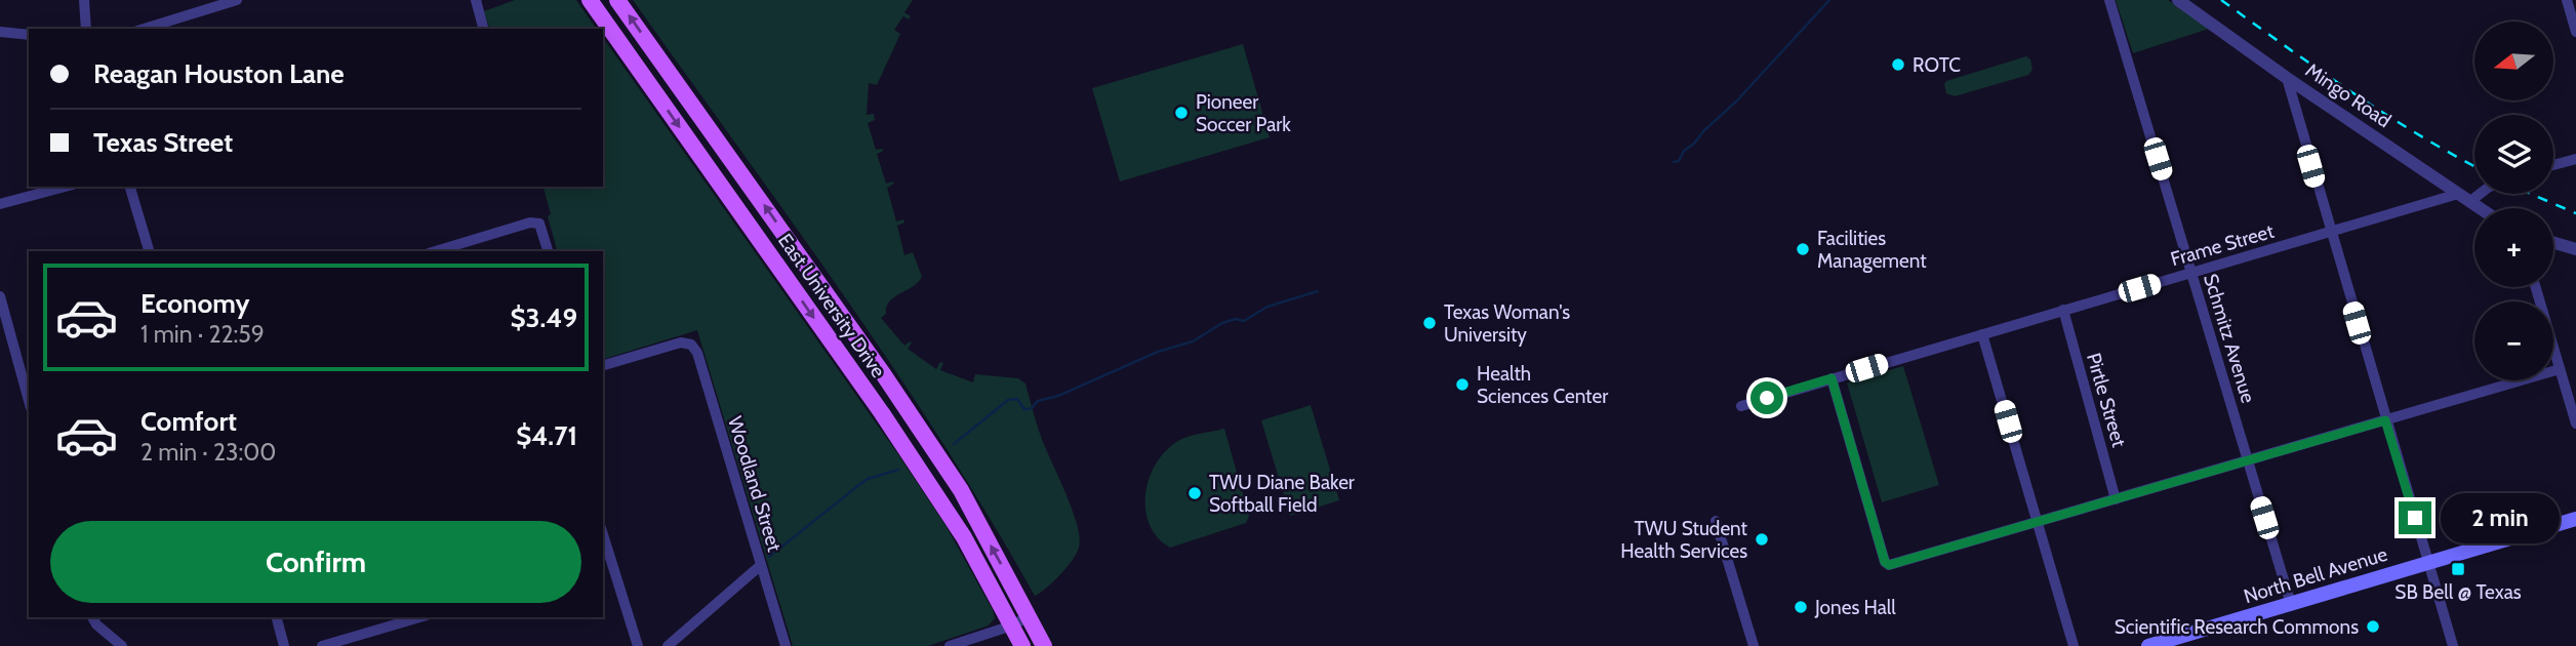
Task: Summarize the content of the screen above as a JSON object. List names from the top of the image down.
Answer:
{
  "streets": {
    "main road": ["East University Drive", "North Bell Avenue"],
    "street": [
      "Mingo Road",
      "Frame Street",
      "Schmitz Avenue",
      "Pirtle Street",
      "Woodland Street"
    ]
  },
  "crossings": [
    ["Mingo Road", "Frame Street"],
    ["Frame Street", "Schmitz Avenue"],
    ["Frame Street", "Pirtle Street"],
    ["Schmitz Avenue", "North Bell Avenue"]
  ],
  "places": {
    "other": [
      "ROTC",
      "Pioneer Soccer Park",
      "Facilities Management",
      "Texas Woman's University",
      "Health Sciences Center",
      "TWU Diane Baker Softball Field",
      "TWU Student Health Services",
      "Jones Hall",
      "Scientific Research Commons"
    ],
    "transit": ["SB Bell @ Texas"]
  },
  "north": "left",
  "page": {
    "map_buttons": ["+", "−"],
    "banner": ["Reagan Houston Lane", "Texas Street"],
    "list": [
      {
        "name": "Economy",
        "note": "1 min · 22:59",
        "value": "$3.49"
      },
      {
        "name": "Comfort",
        "note": "2 min · 23:00",
        "value": "$4.71"
      }
    ],
    "bubble": "2 min",
    "buttons": "Confirm"
  }
}
